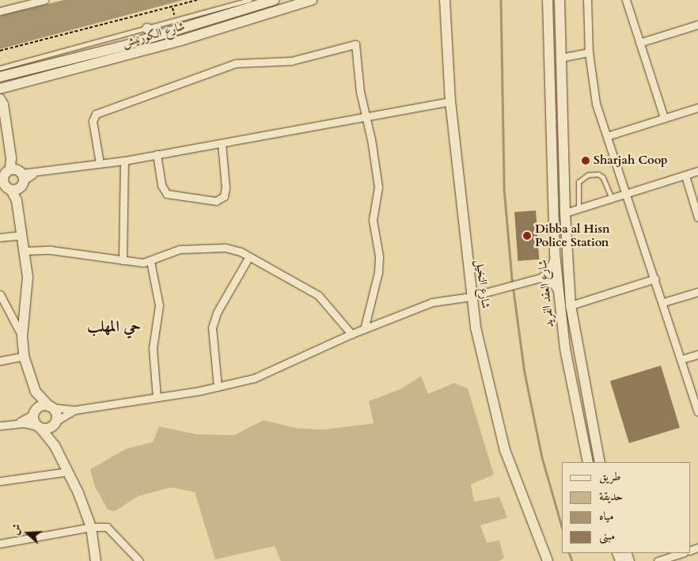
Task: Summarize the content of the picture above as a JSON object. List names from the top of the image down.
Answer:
{
  "streets": {
    "main road": ["شارع الكورنيش", "شارع النخيل", "شارع العقد الفريد"]
  },
  "districts": ["حي المهلب"],
  "places": ["Sharjah Coop", "Dibba al Hisn Police Station"],
  "legend": [
    "طريق",
    "حديقة",
    "مياه",
    "مبنى"
  ],
  "north": "left"
}
